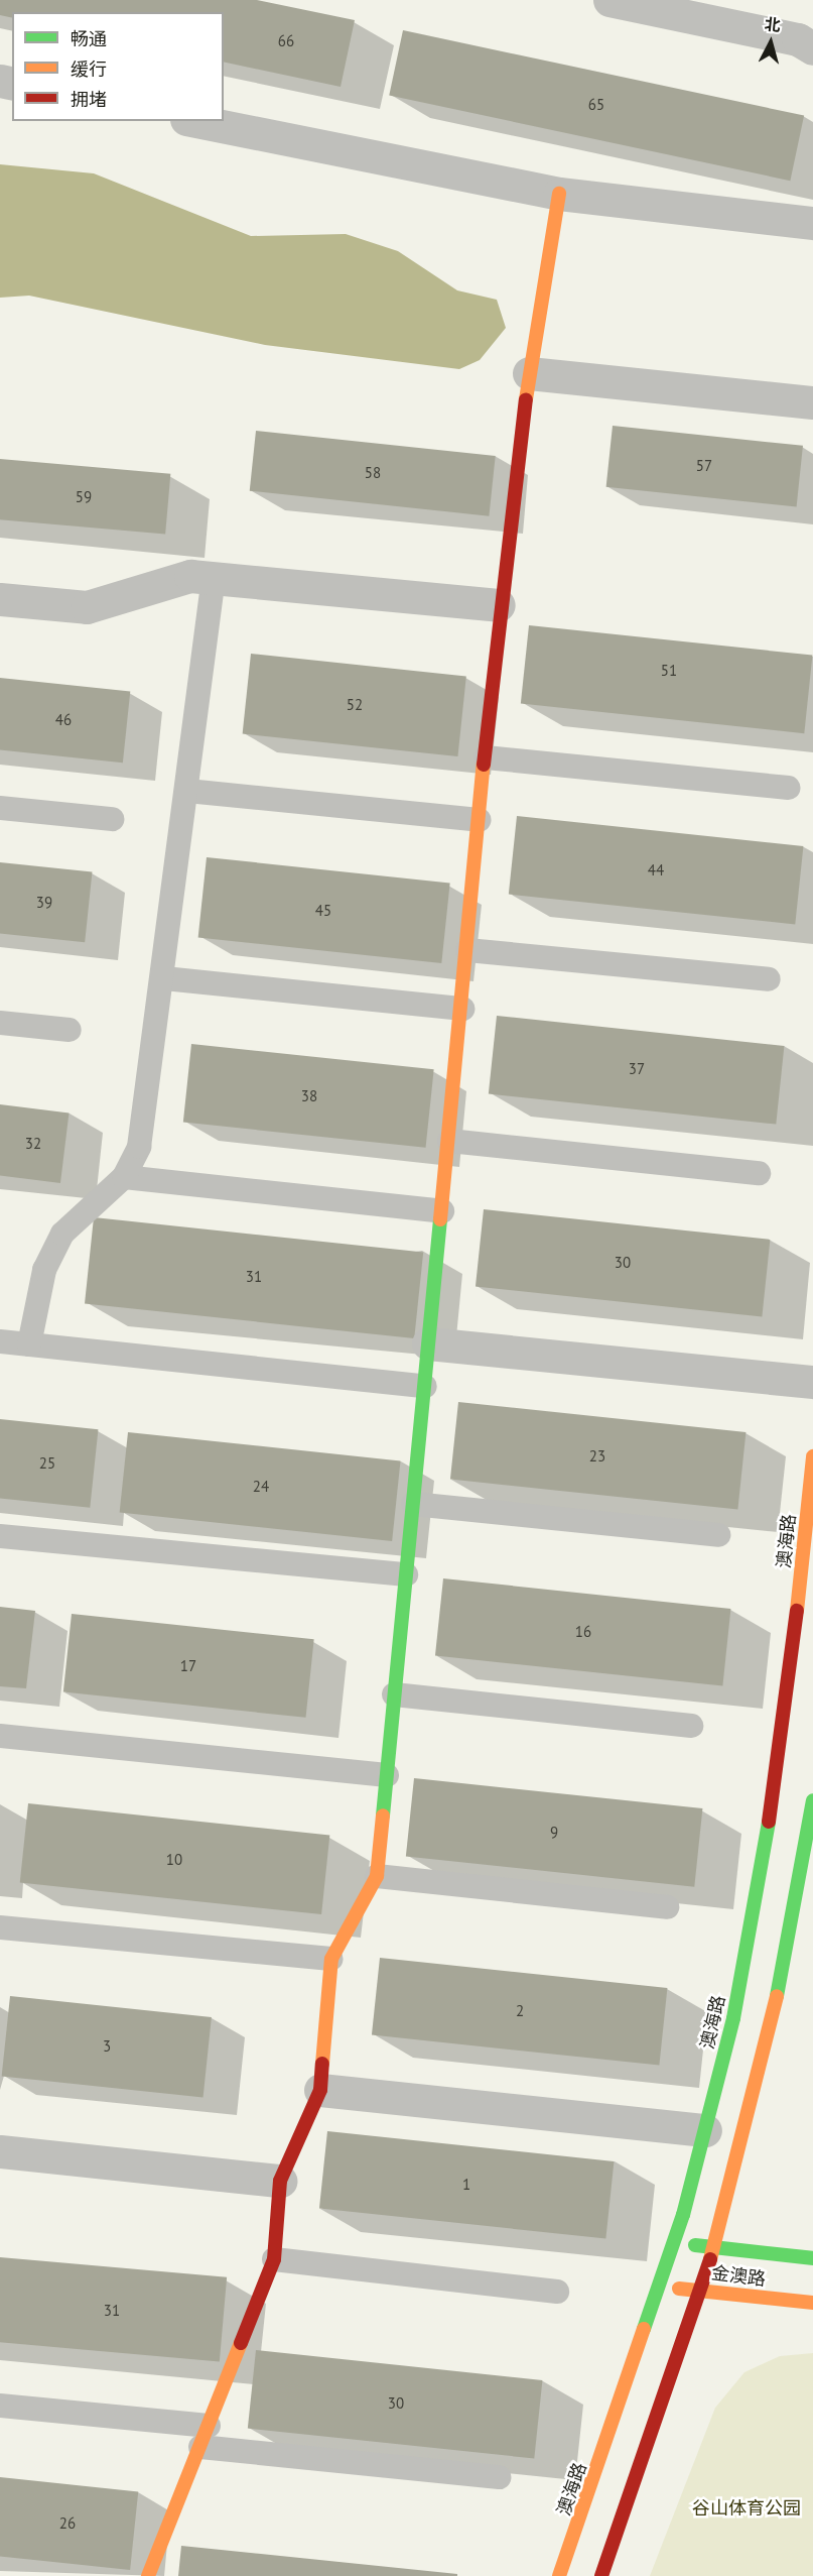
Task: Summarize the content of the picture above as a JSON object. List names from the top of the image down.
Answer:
{
  "streets": {
    "street": ["澳海路", "金澳路"]
  },
  "crossings": [
    ["澳海路", "金澳路"]
  ],
  "parks": ["谷山体育公园"],
  "house_numbers": [
    "66",
    "65",
    "57",
    "58",
    "59",
    "51",
    "52",
    "46",
    "44",
    "39",
    "45",
    "37",
    "38",
    "32",
    "30",
    "31",
    "23",
    "25",
    "24",
    "16",
    "17",
    "9",
    "10",
    "2",
    "3",
    "1",
    "31",
    "30",
    "26"
  ],
  "legend": ["畅通", "缓行", "拥堵"],
  "north": "top"
}
